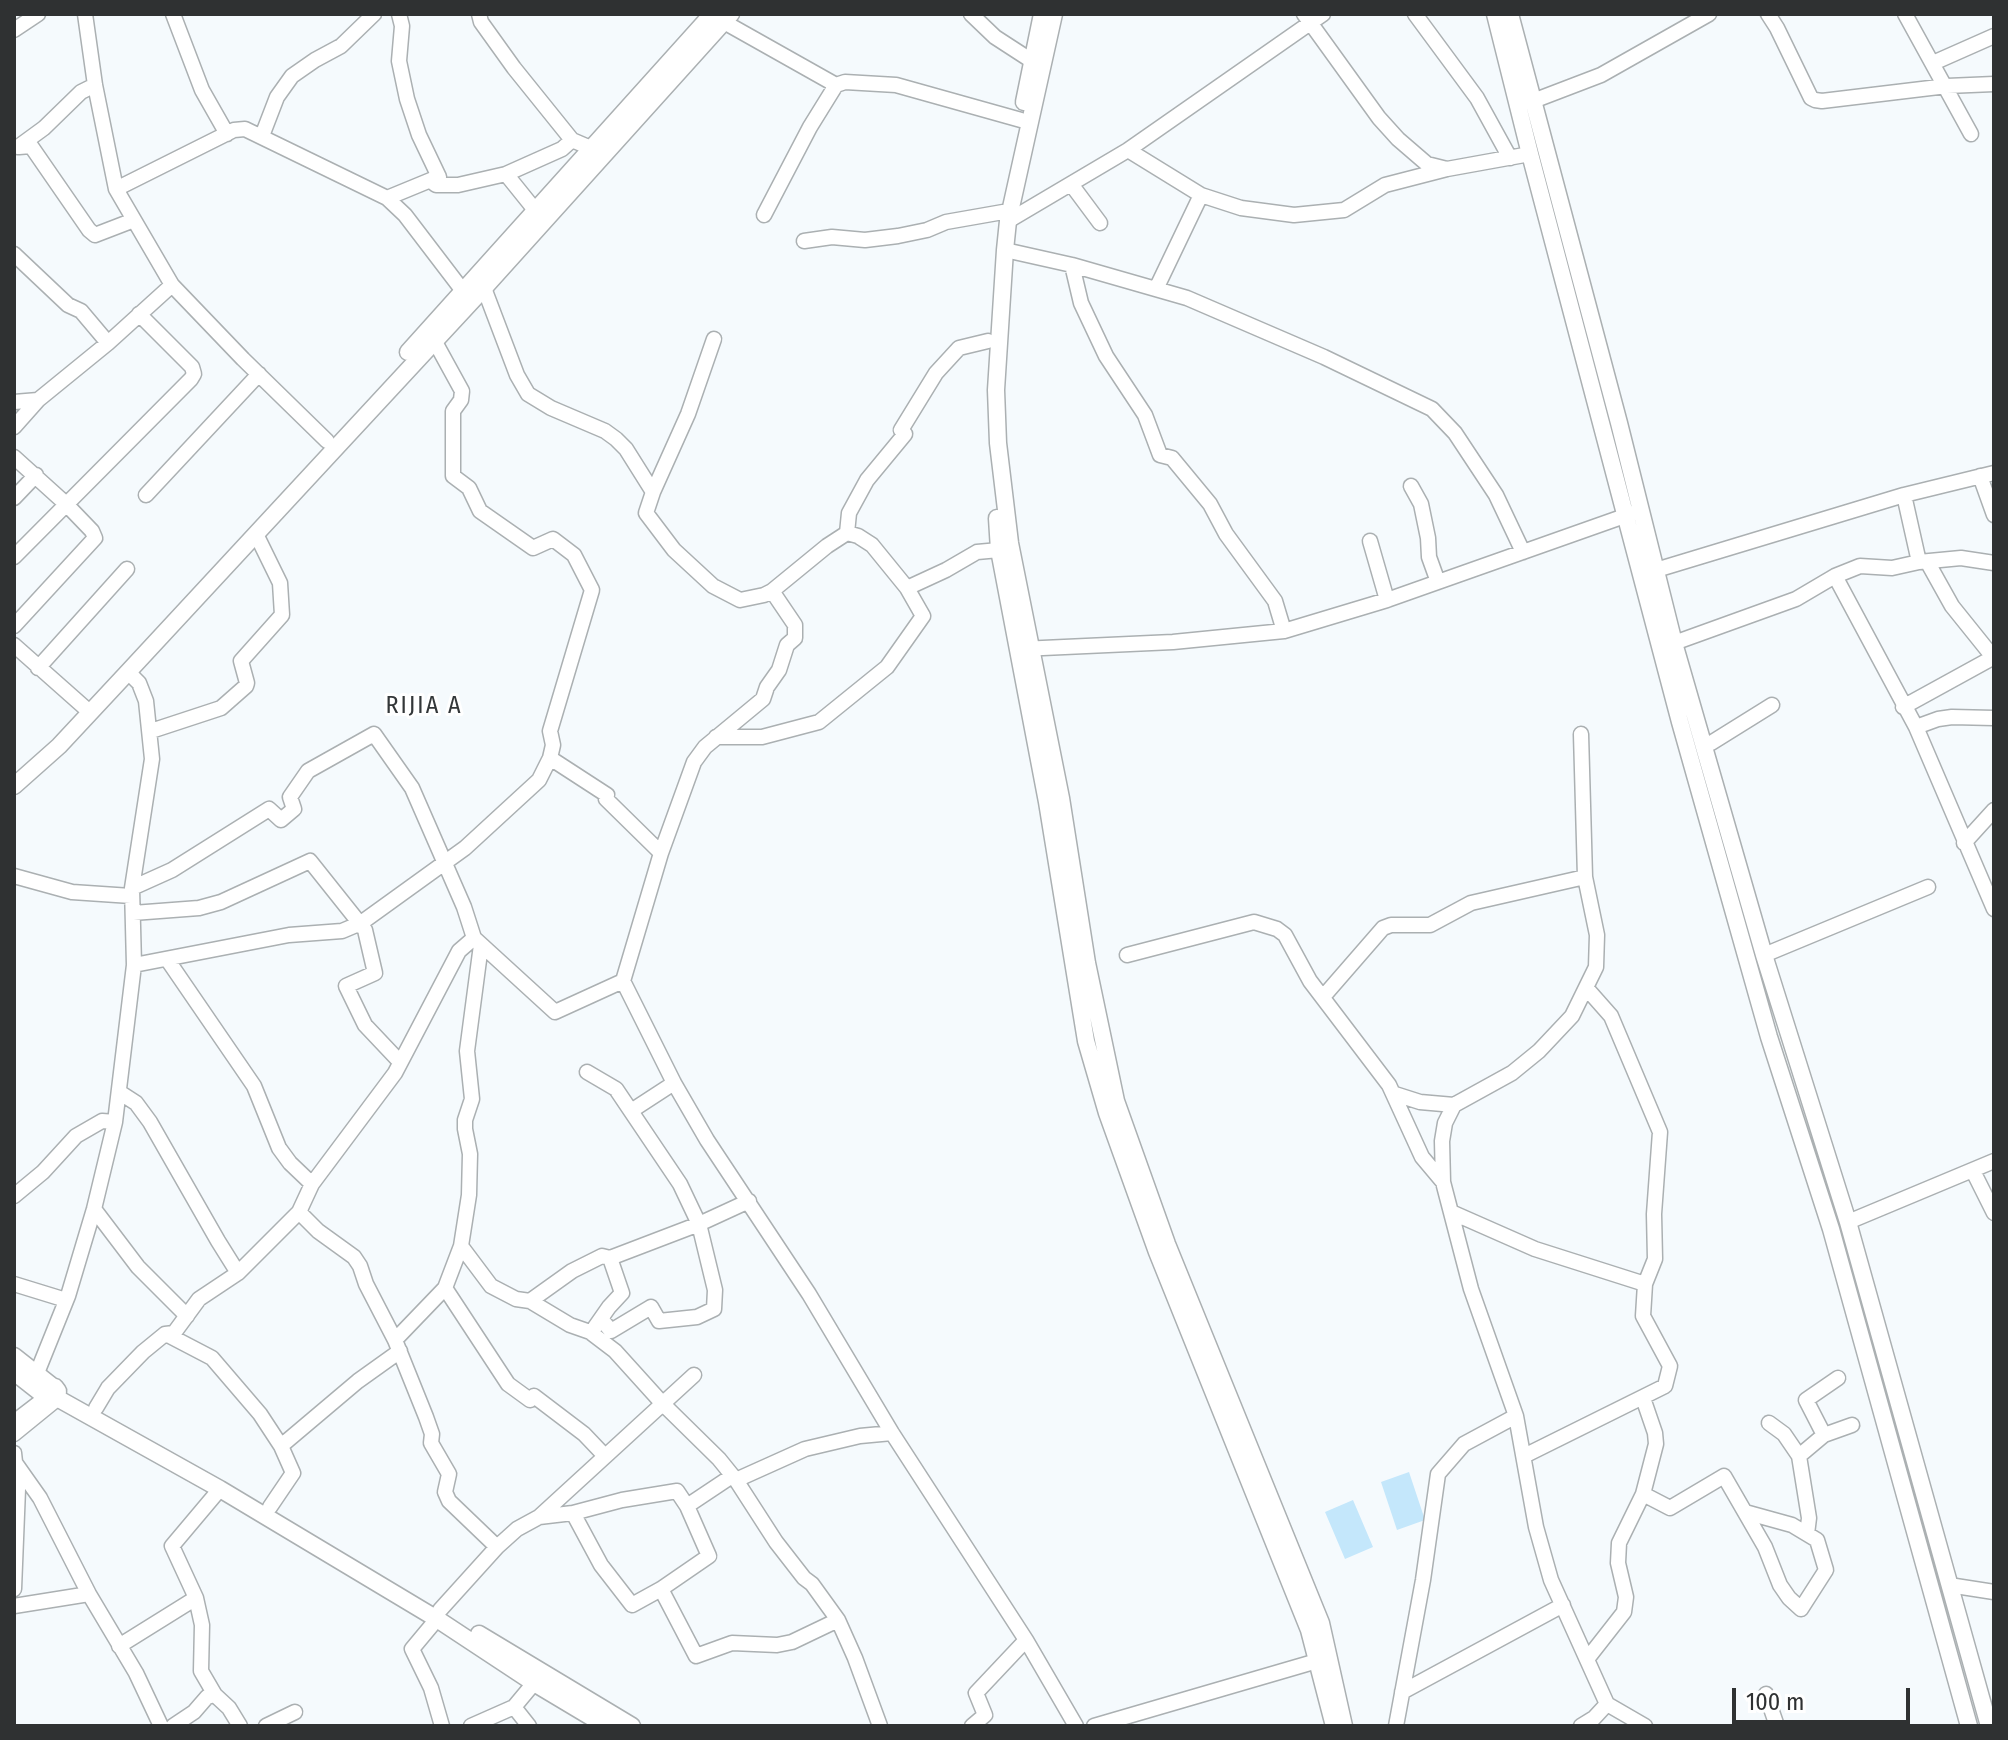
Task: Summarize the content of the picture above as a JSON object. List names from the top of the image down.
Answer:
{
  "districts": ["RIJIA A"],
  "scale_bar": "100 m"
}
